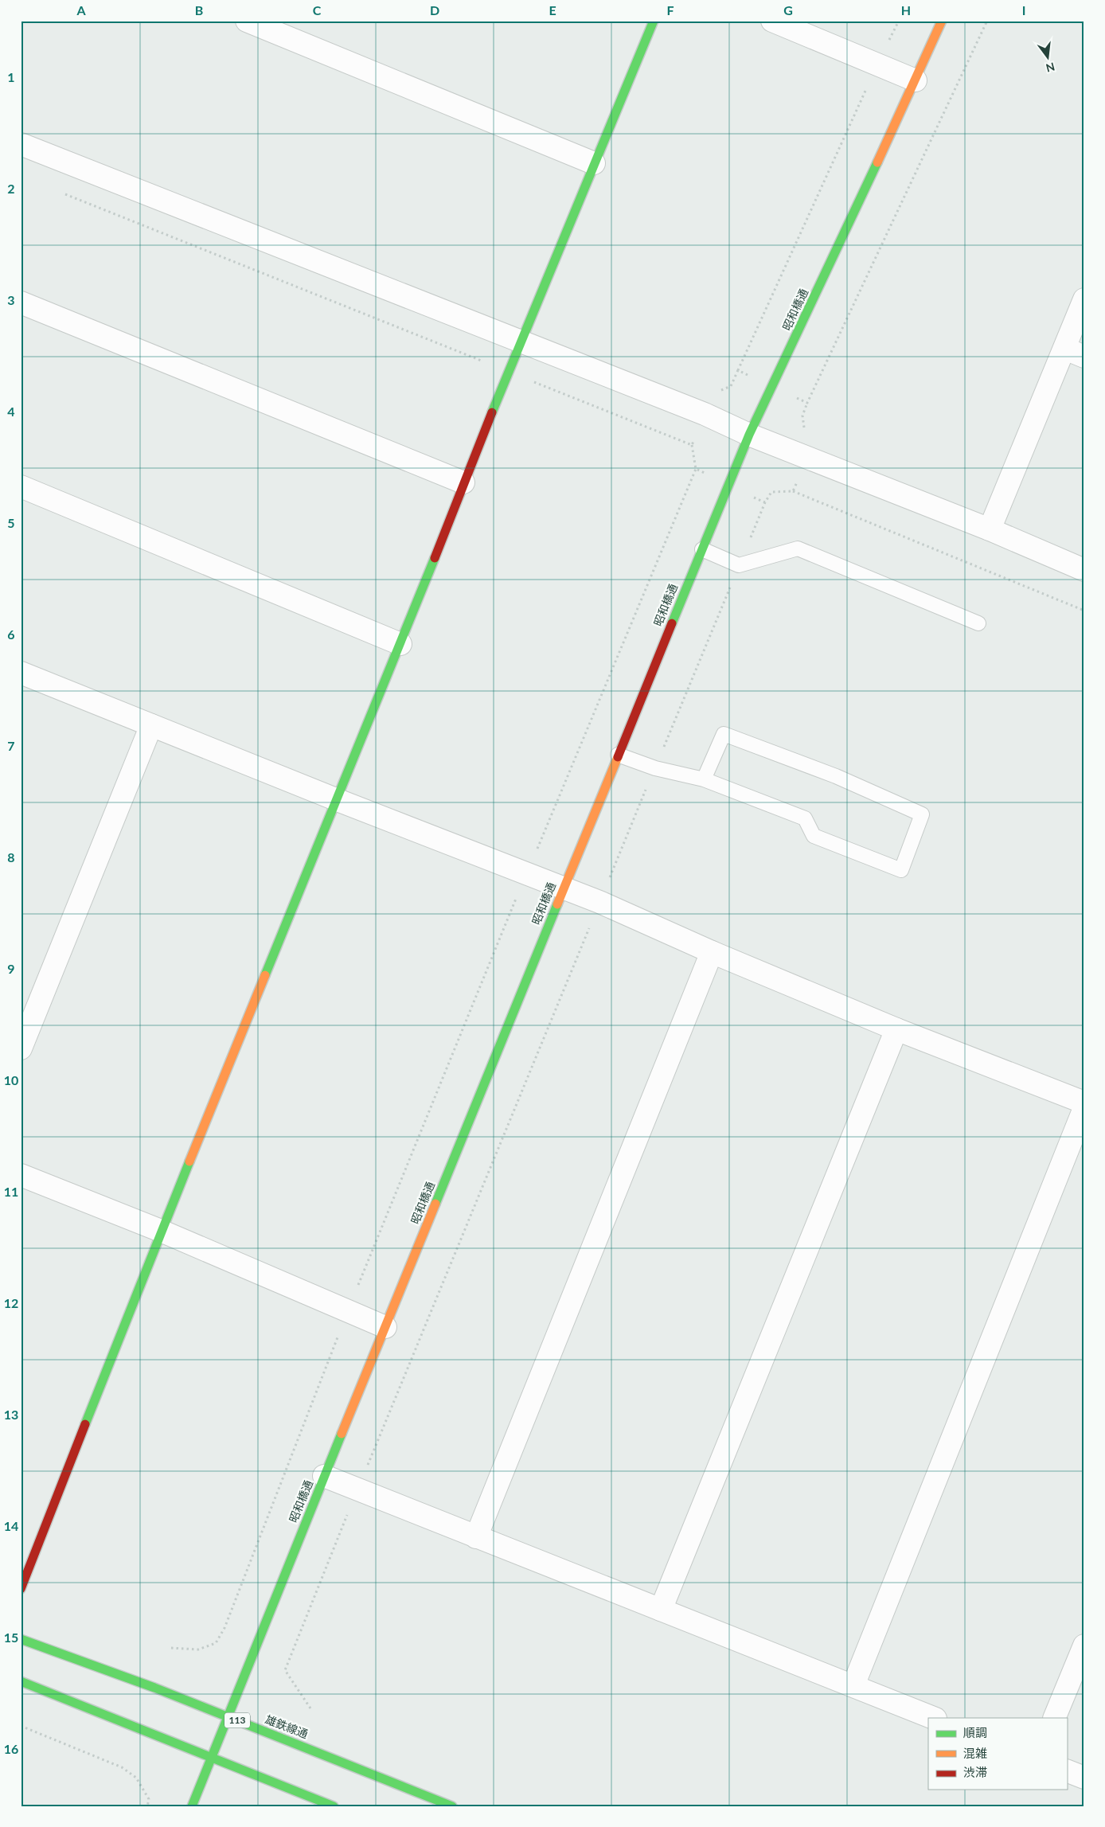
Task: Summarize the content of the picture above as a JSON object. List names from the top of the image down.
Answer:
{
  "streets": {
    "street": ["昭和橋通", "113", "雄鉄線通"]
  },
  "crossings": [
    ["昭和橋通", "雄鉄線通"]
  ],
  "legend": ["順調", "混雑", "渋滞"],
  "north": "bottom",
  "grid": {
    "columns": [
      "A",
      "B",
      "C",
      "D",
      "E",
      "F",
      "G",
      "H",
      "I"
    ],
    "rows": [
      "1",
      "2",
      "3",
      "4",
      "5",
      "6",
      "7",
      "8",
      "9",
      "10",
      "11",
      "12",
      "13",
      "14",
      "15",
      "16"
    ]
  }
}
